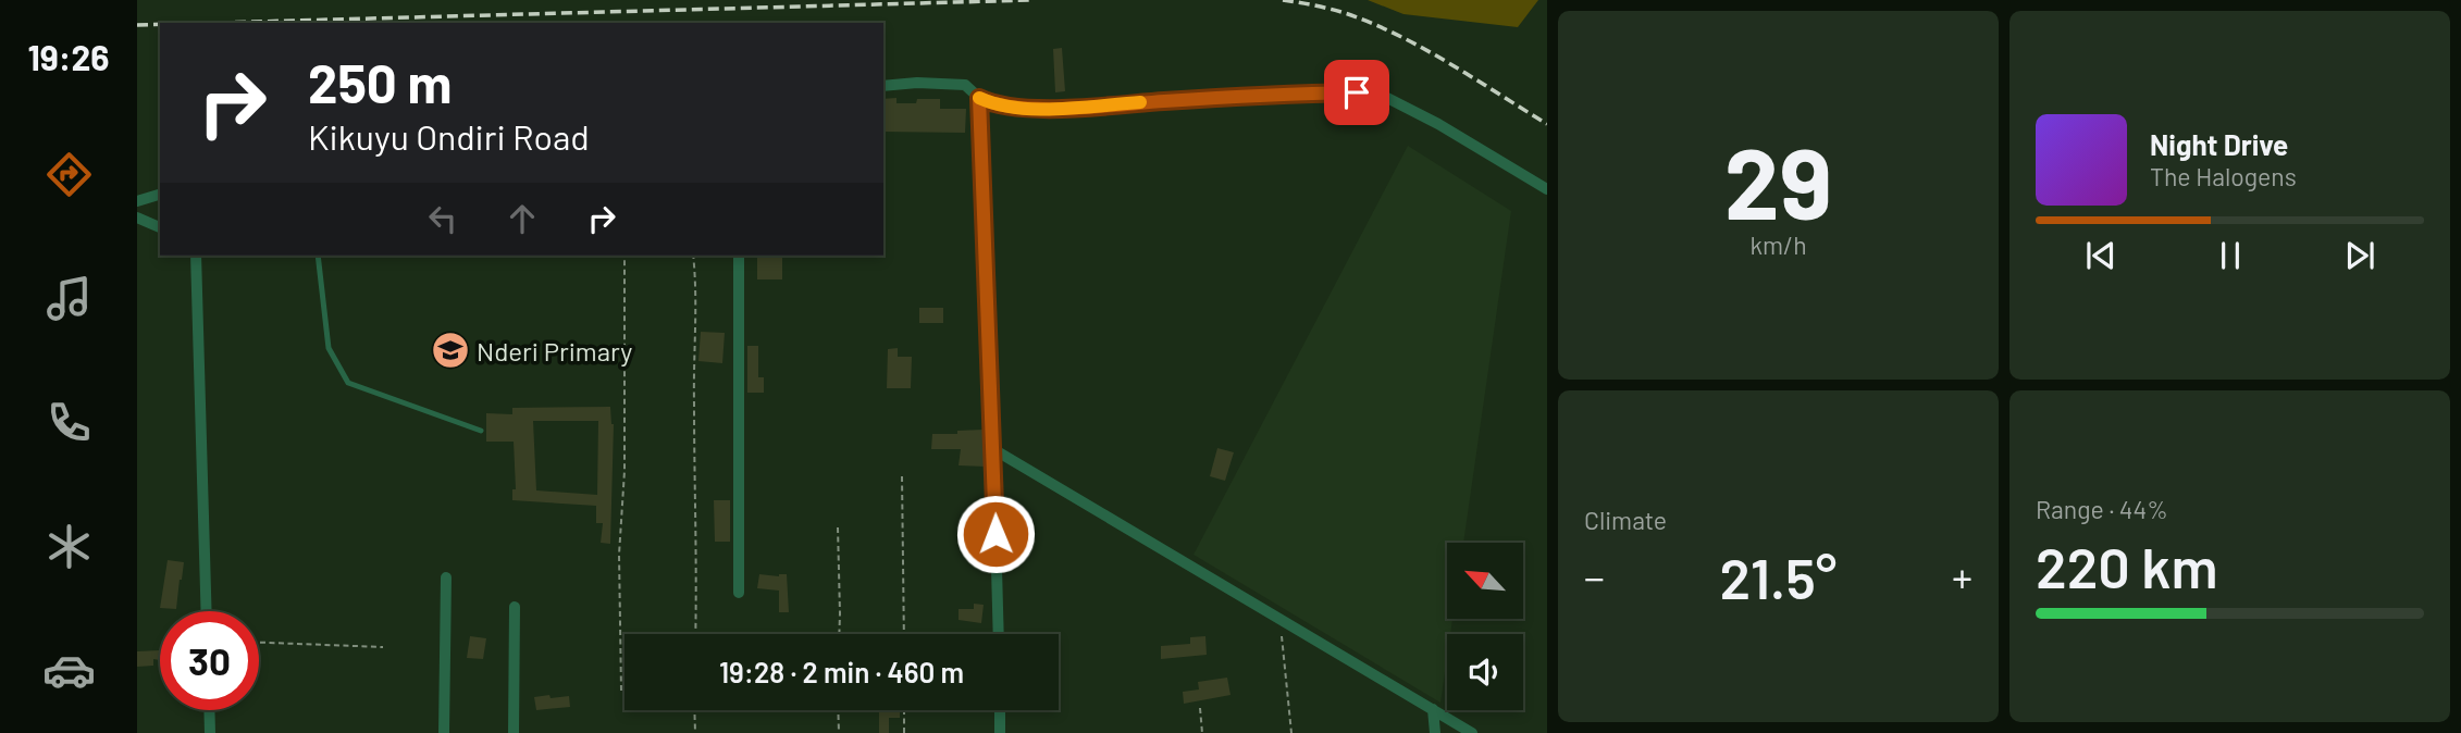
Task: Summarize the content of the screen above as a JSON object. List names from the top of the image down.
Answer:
{
  "places": {
    "school or university": ["Nderi Primary"]
  },
  "north": "top left",
  "page": {
    "tabs": "19:26",
    "tile": [
      ["29", "km/h"],
      "Climate",
      ["Range · 44%", "220 km"]
    ],
    "turn": ["250 m", "Kikuyu Ondiri Road"],
    "song": ["Night Drive", "The Halogens"],
    "heat": ["−", "21.5°", "+"],
    "limit": "30",
    "trip": "19:28 · 2 min · 460 m"
  }
}
